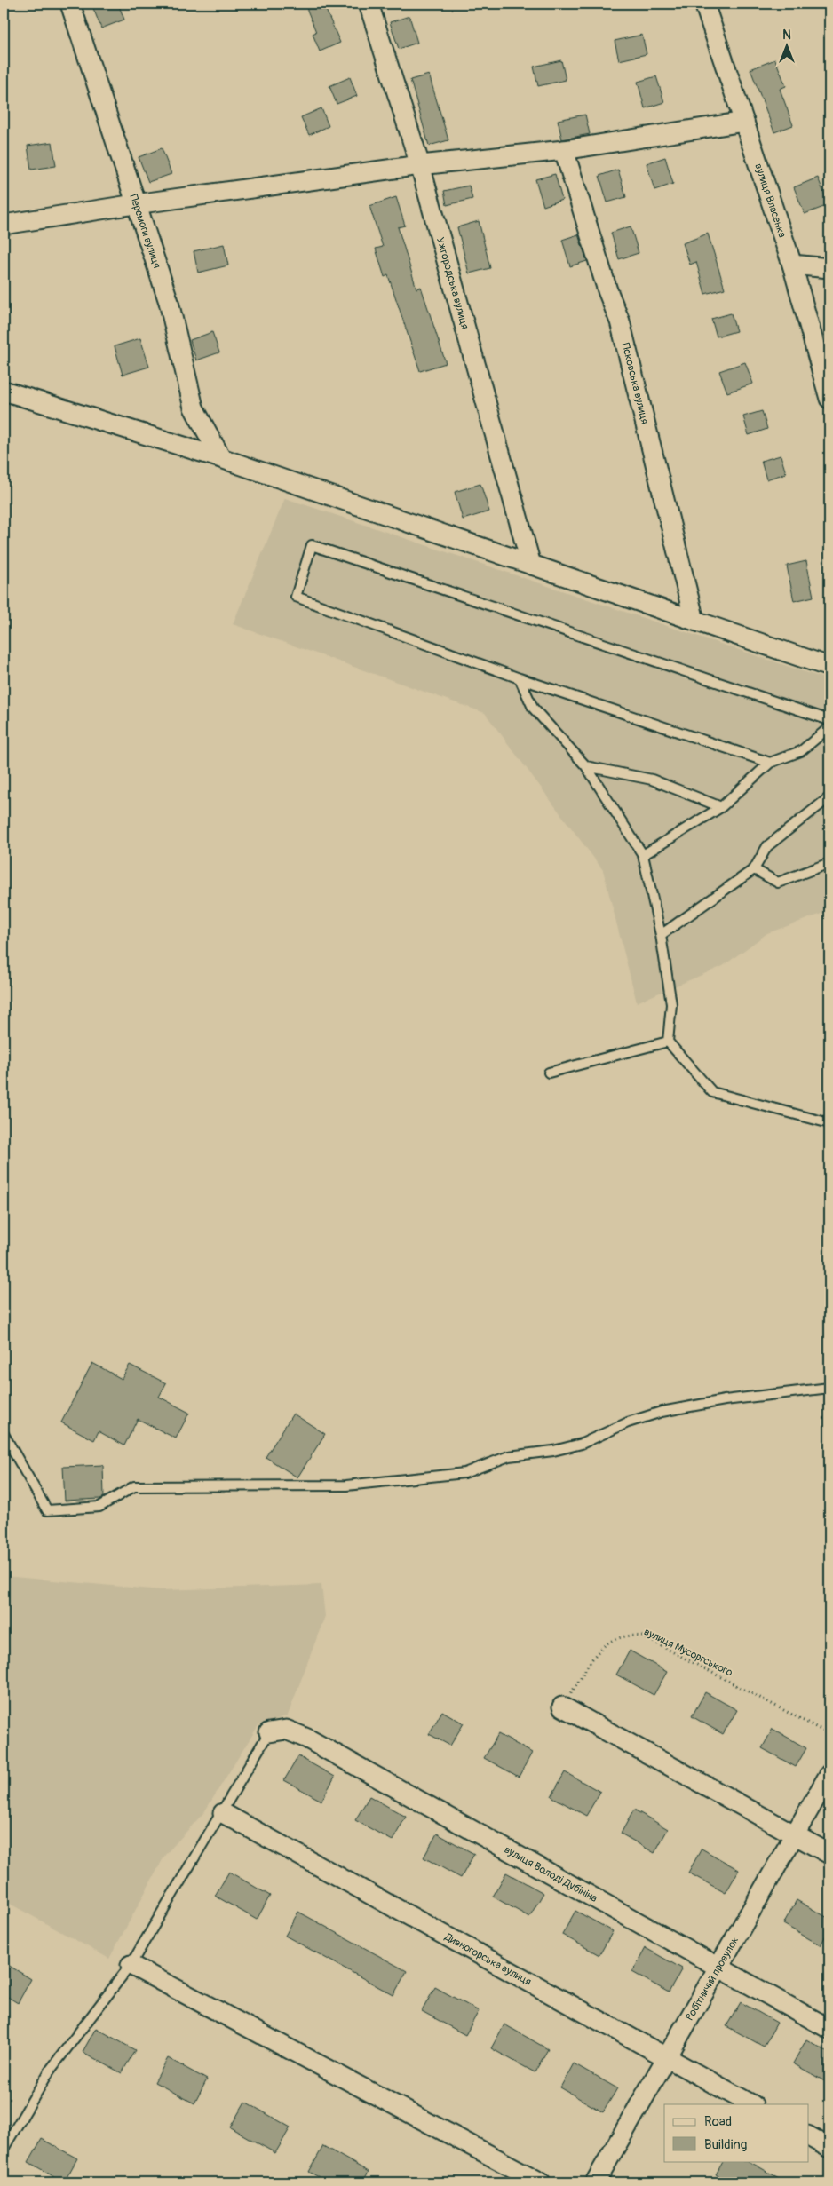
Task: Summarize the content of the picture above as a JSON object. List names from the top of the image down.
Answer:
{
  "streets": {
    "street": [
      "вулиця Власенка",
      "Перемоги вулиця",
      "Ужгородська вулиця",
      "Псковська вулиця",
      "вулиця Володі Дубініна",
      "Дивногорська вулиця",
      "Робітничий провулок"
    ],
    "path": ["вулиця Мусоргського"]
  },
  "crossings": [
    ["вулиця Володі Дубініна", "Робітничий провулок"],
    ["Дивногорська вулиця", "Робітничий провулок"]
  ],
  "legend": ["Road", "Building"],
  "north": "top"
}
